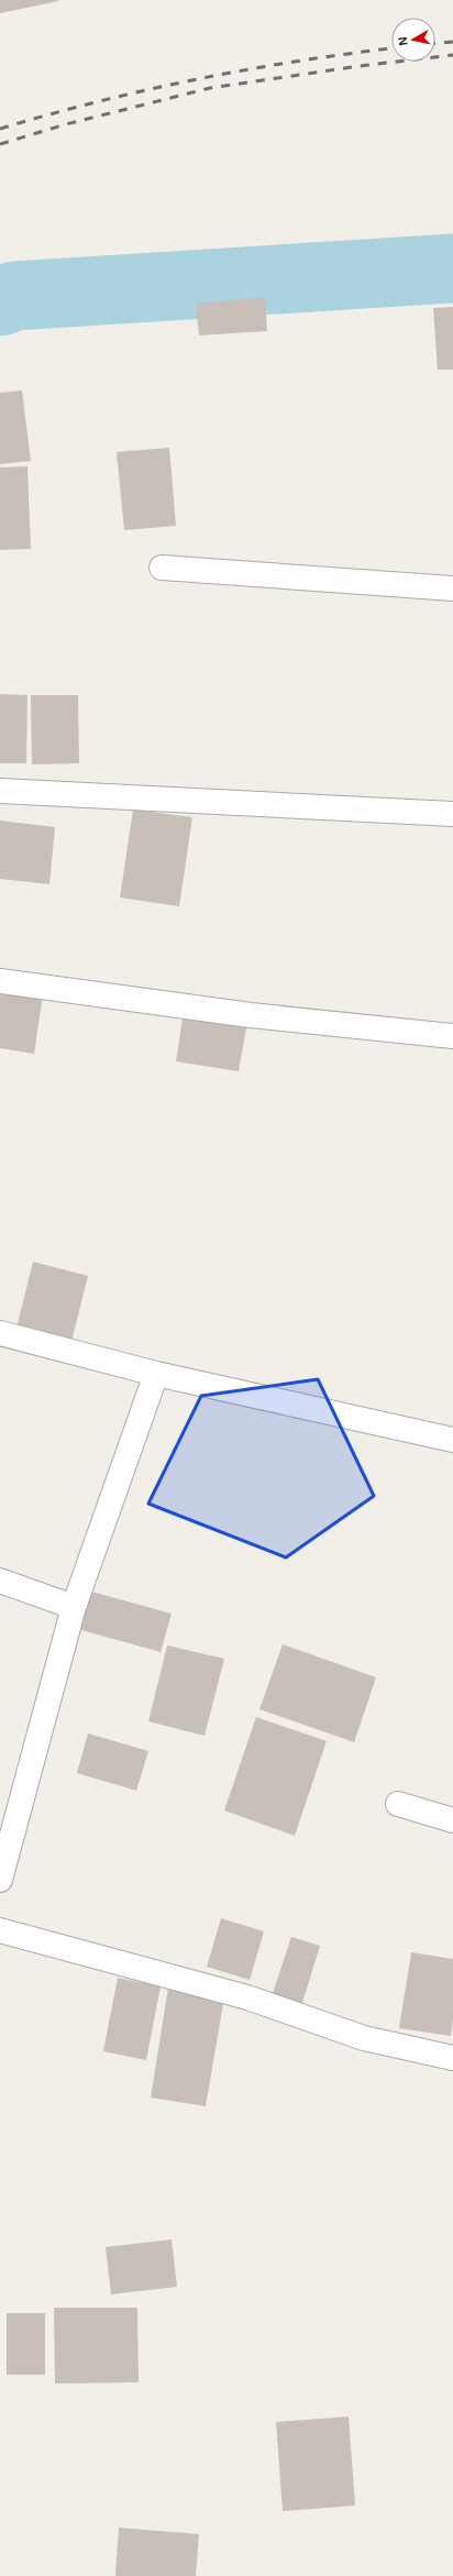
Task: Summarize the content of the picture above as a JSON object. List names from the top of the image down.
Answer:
{
  "north": "left"
}
